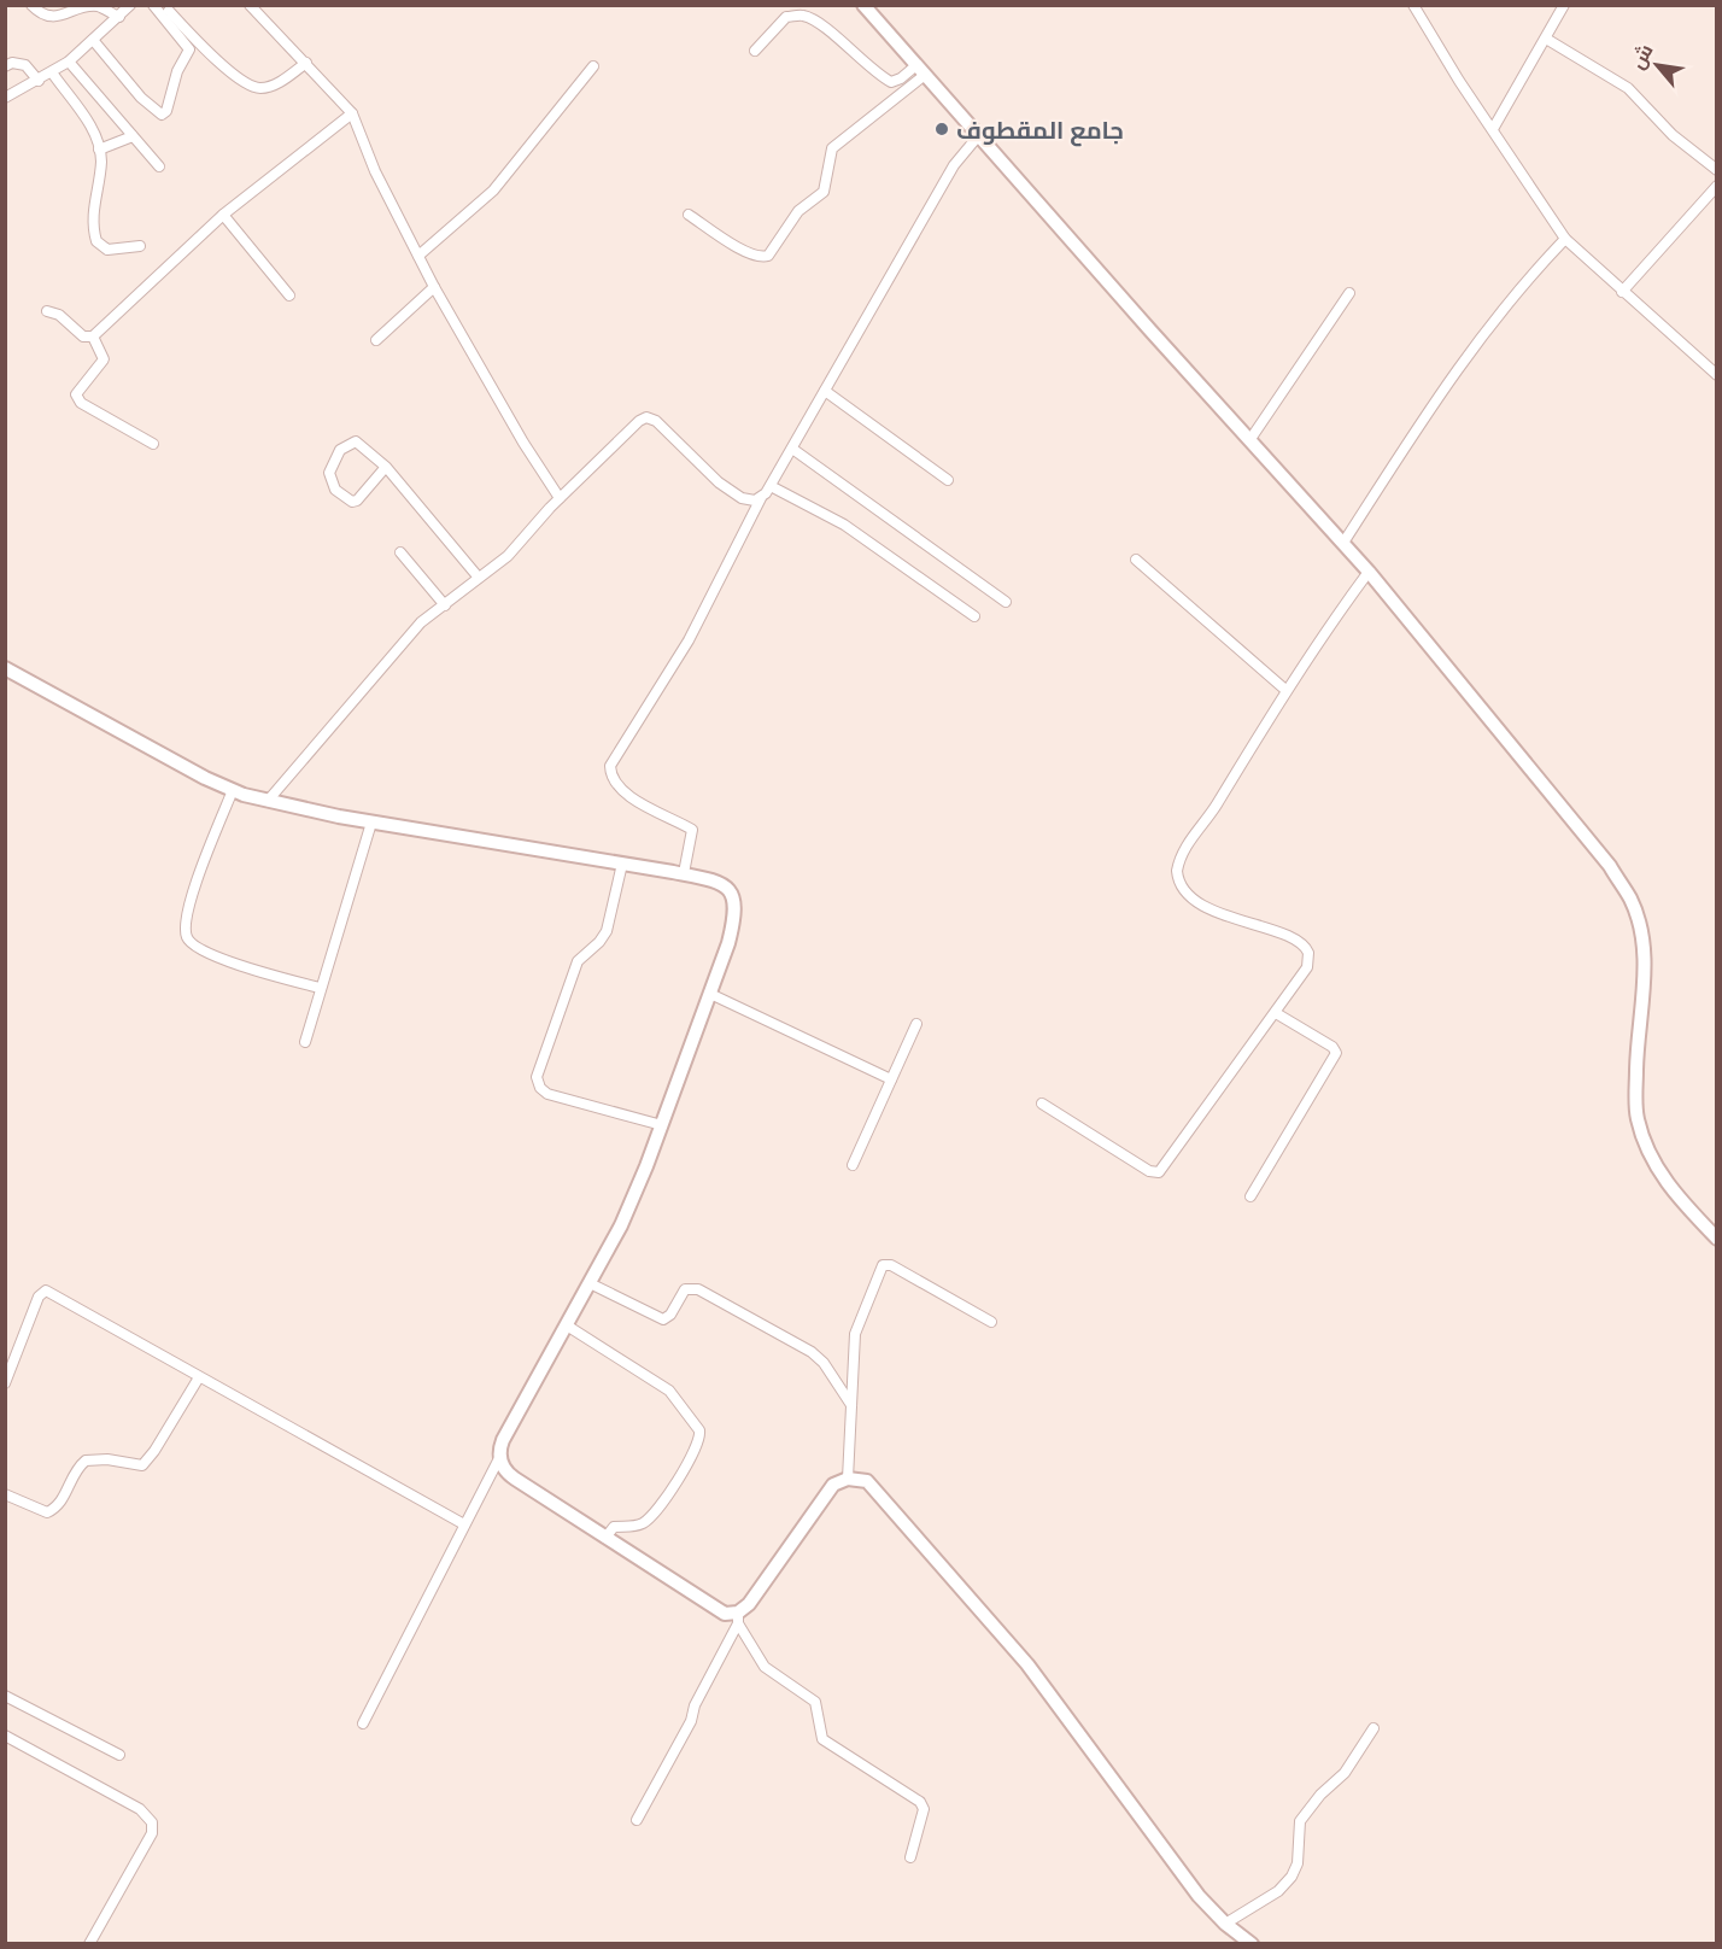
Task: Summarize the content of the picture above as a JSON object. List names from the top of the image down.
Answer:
{
  "places": ["جامع المقطوف"],
  "north": "top left"
}
